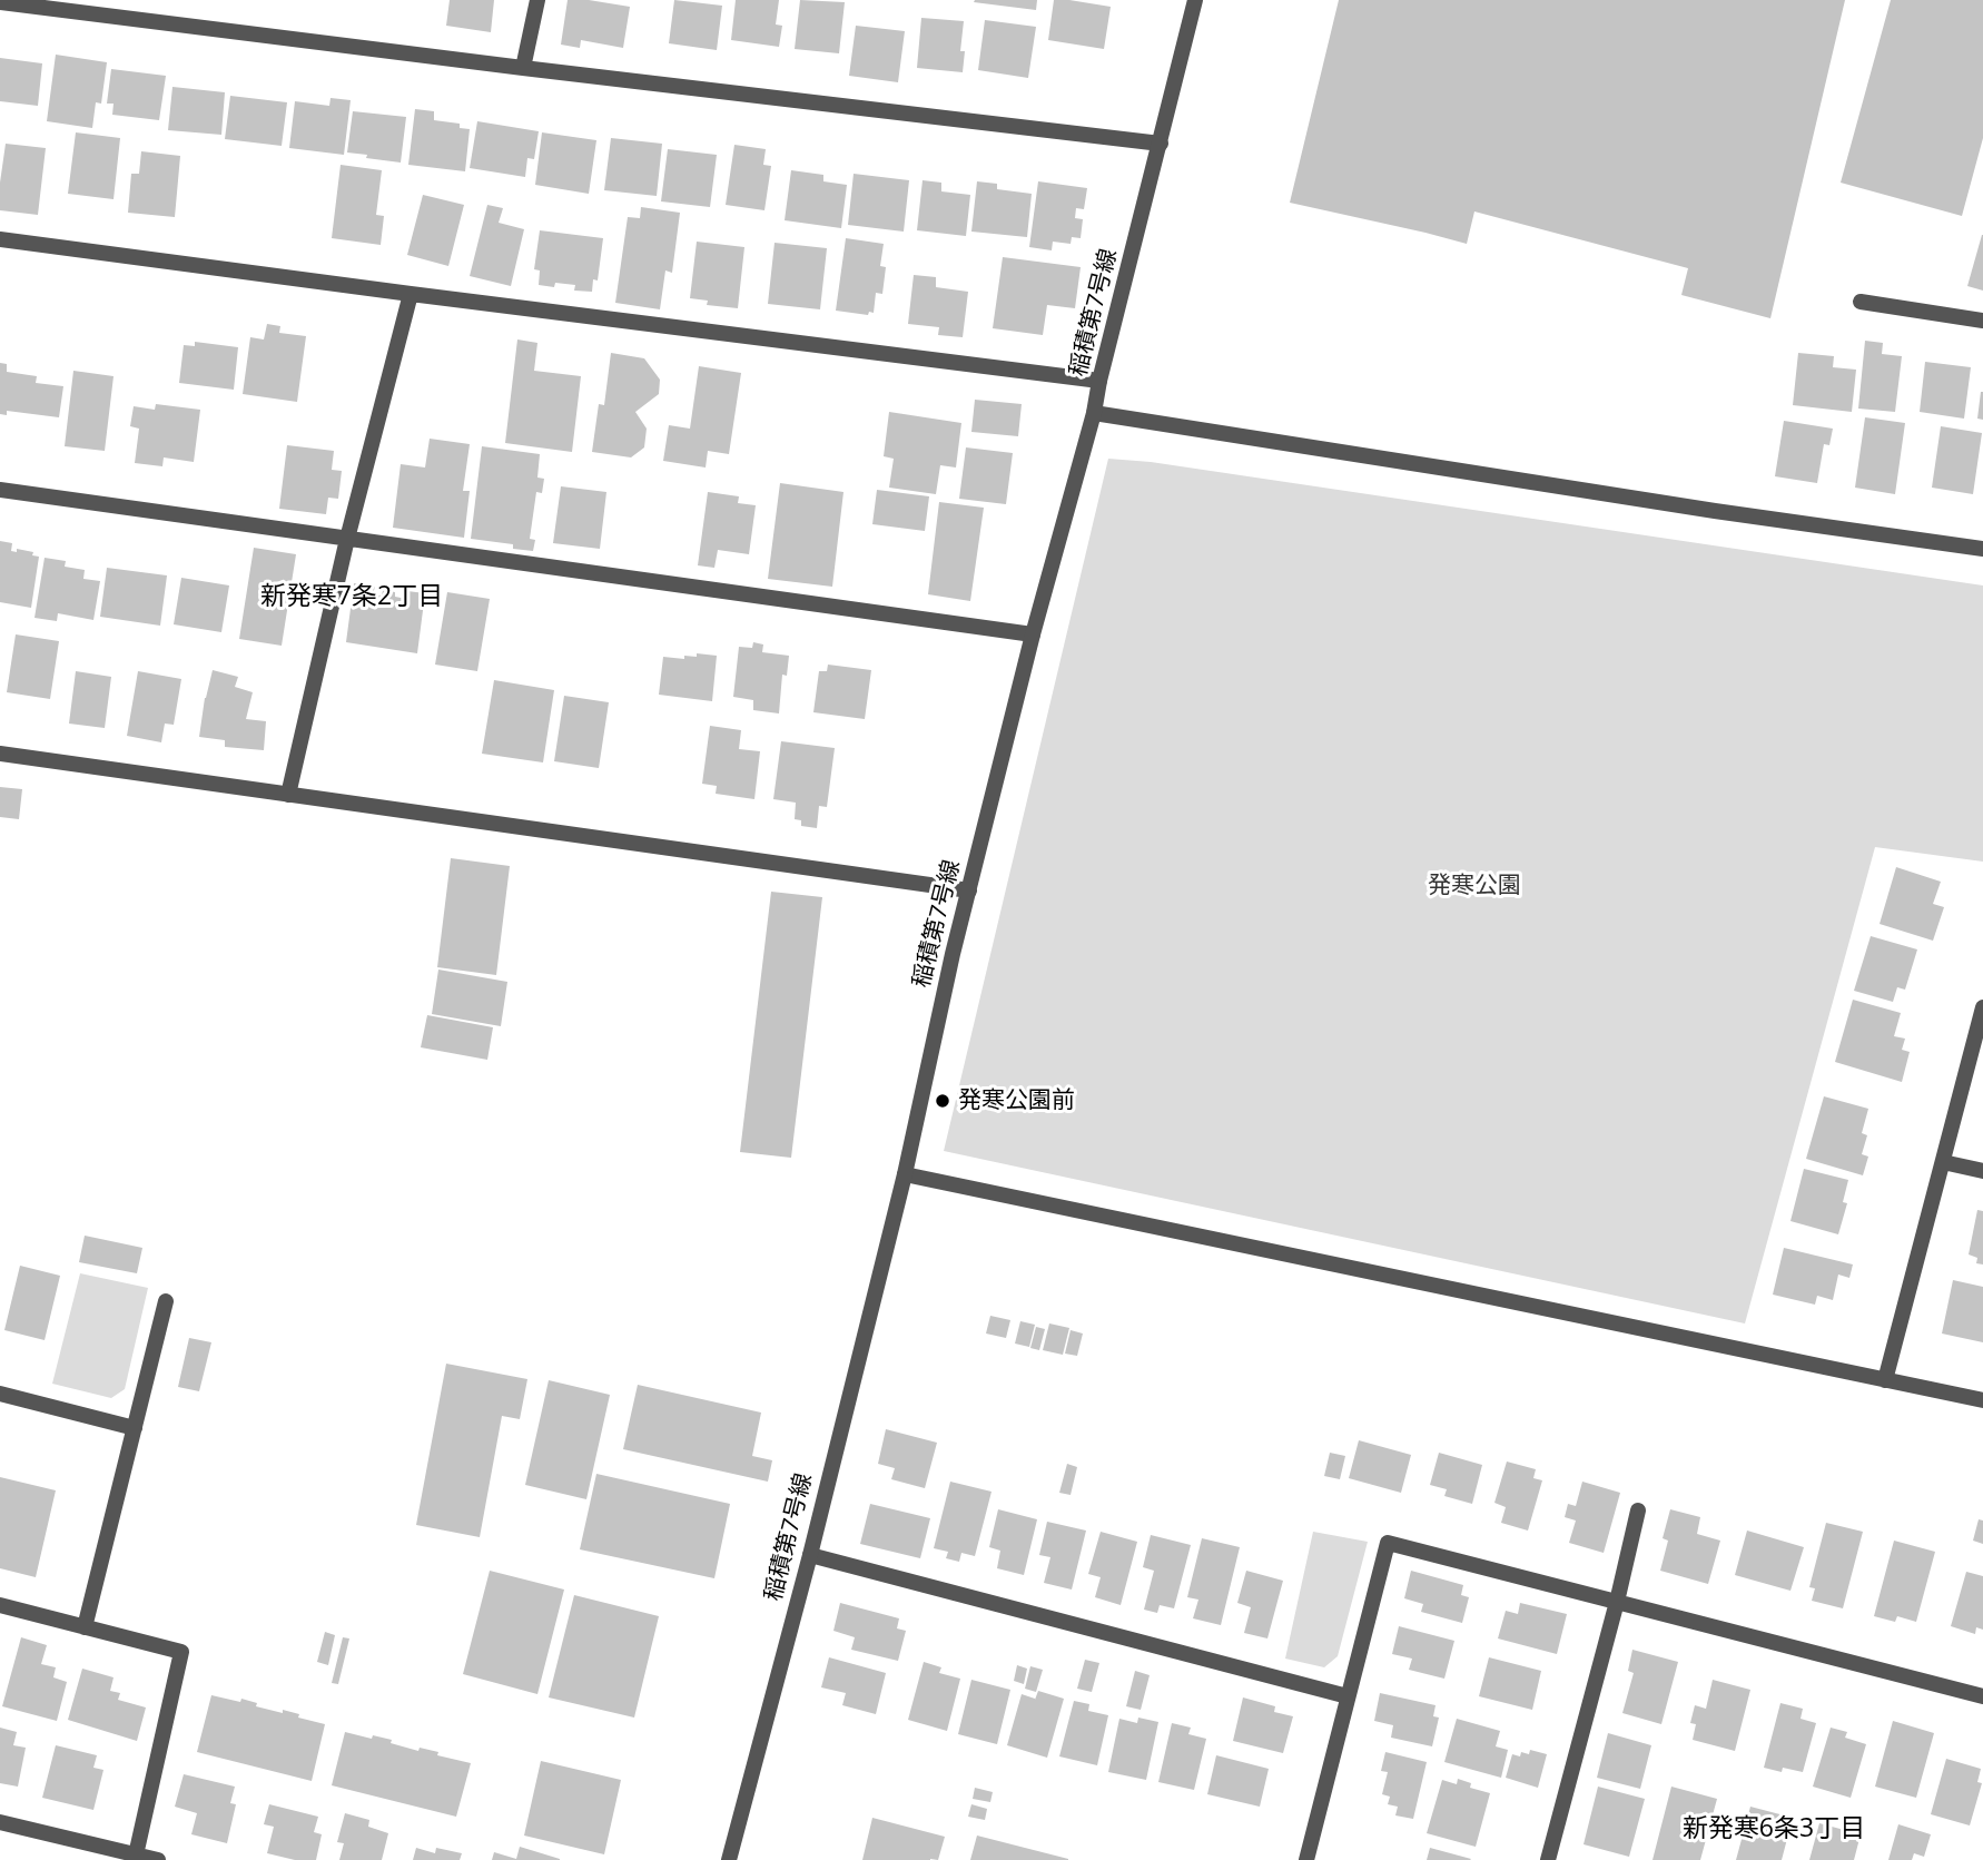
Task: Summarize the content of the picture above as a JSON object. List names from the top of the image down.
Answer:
{
  "streets": {
    "street": ["稲積第7号線"]
  },
  "districts": ["新発寒7条2丁目", "新発寒6条3丁目"],
  "parks": ["発寒公園"],
  "places": ["発寒公園前"]
}
